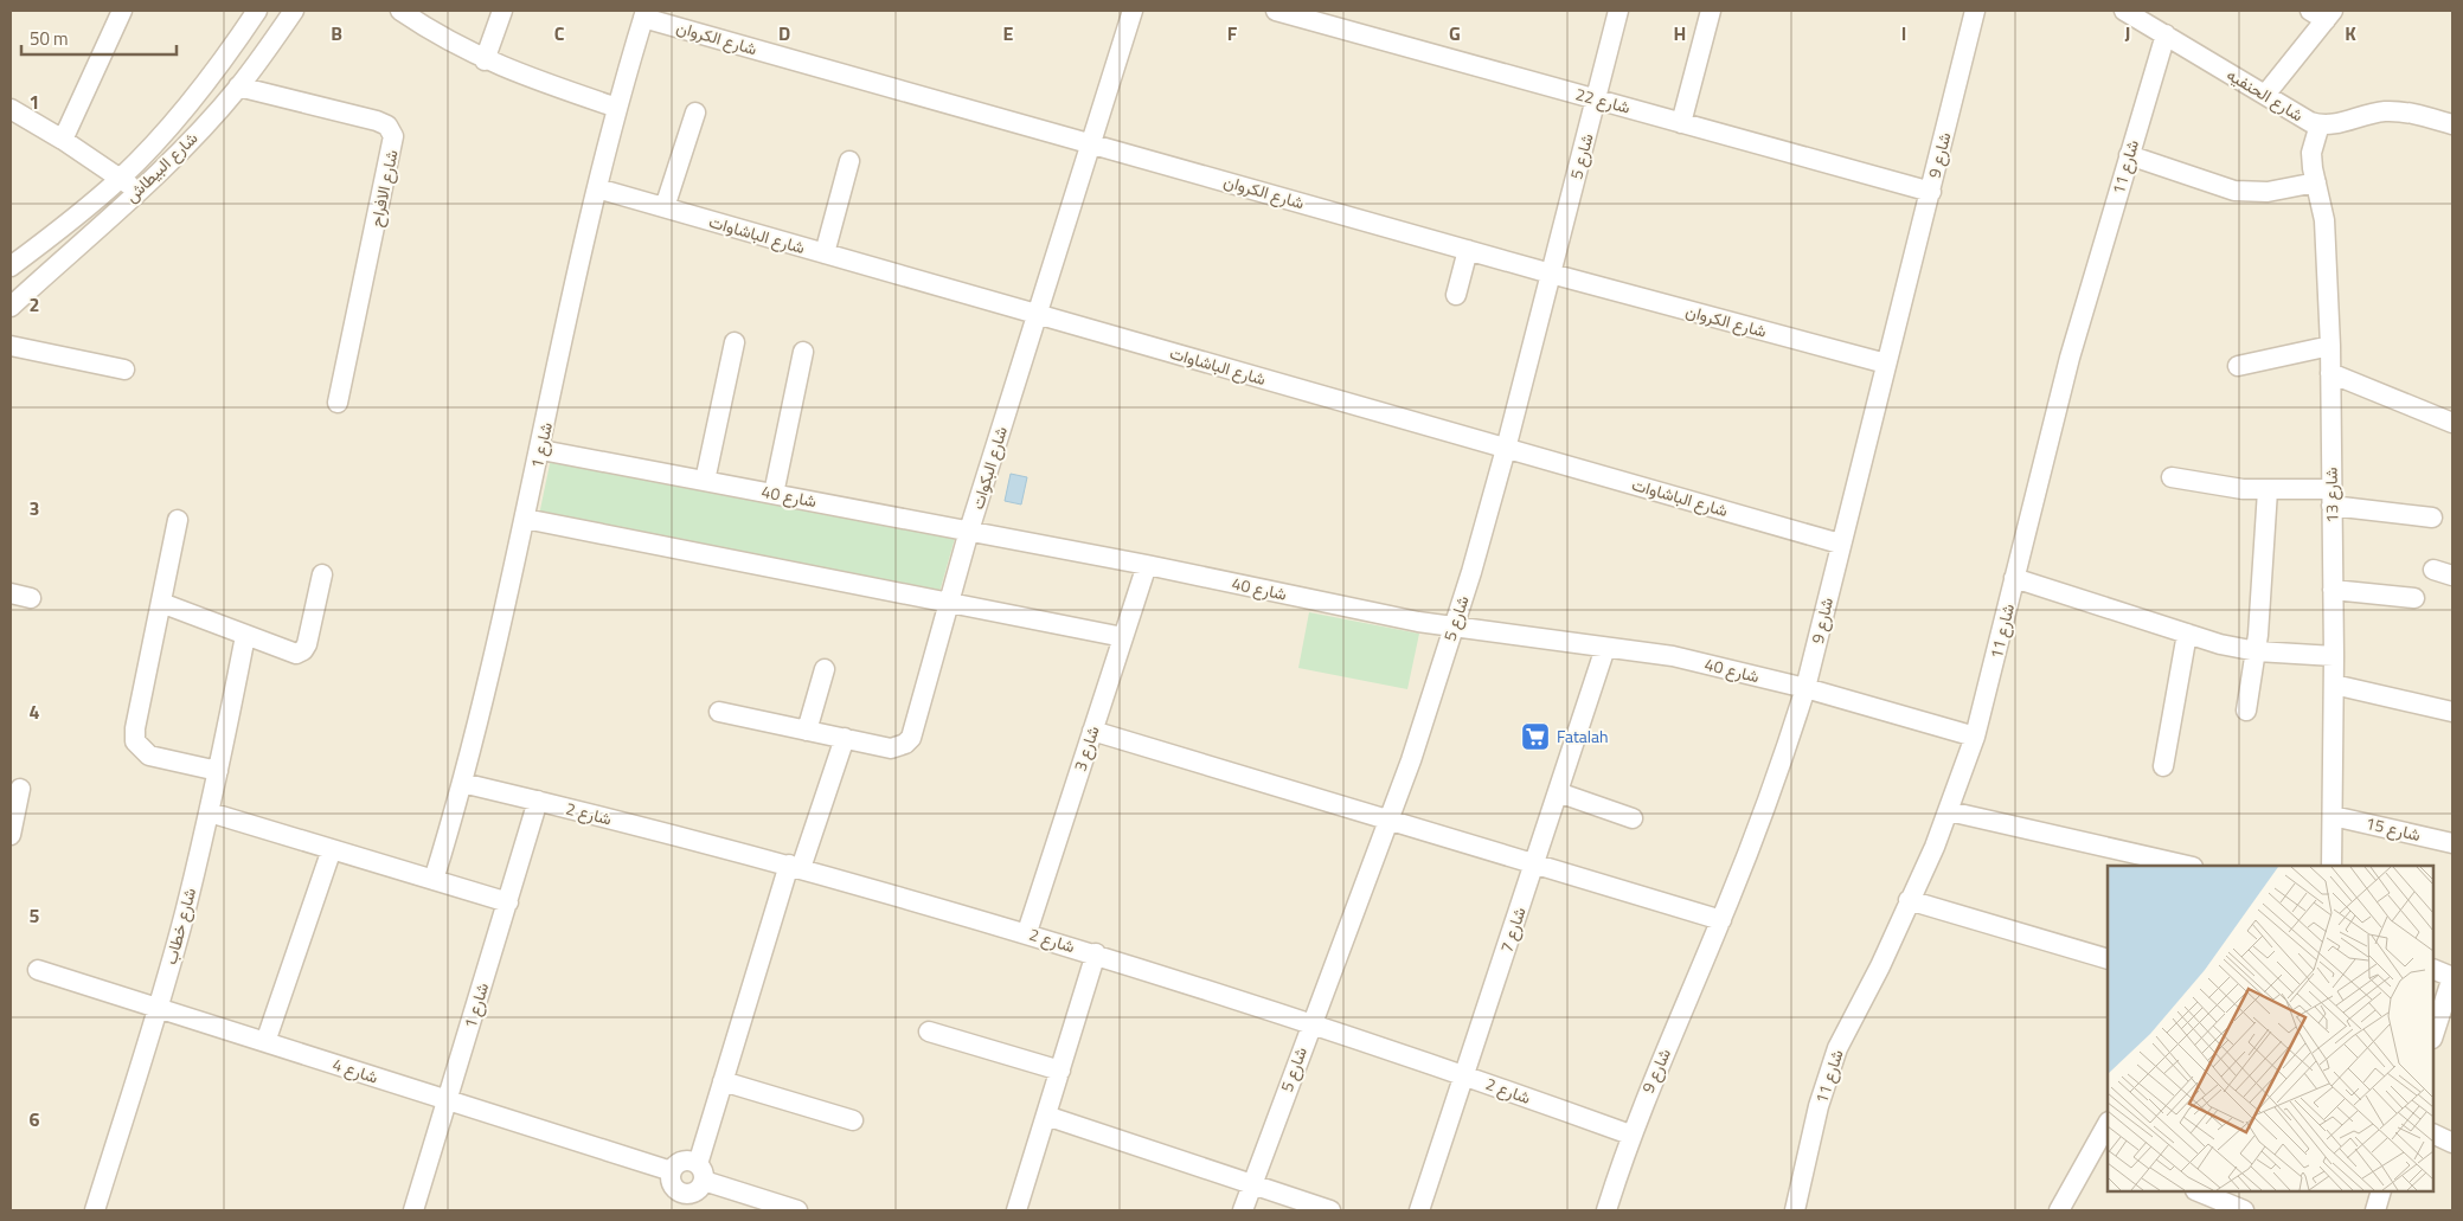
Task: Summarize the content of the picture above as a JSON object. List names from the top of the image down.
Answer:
{
  "streets": {
    "street": [
      "شارع الكروان",
      "شارع الحنفيه",
      "شارع 22",
      "شارع 9",
      "شارع 5",
      "شارع البيطاش",
      "شارع 11",
      "شارع الافراح",
      "شارع الباشاوات",
      "شارع 1",
      "شارع البكوات",
      "شارع 13",
      "شارع 40",
      "شارع 3",
      "شارع 2",
      "شارع 15",
      "شارع خطاب",
      "شارع 7",
      "شارع 4"
    ]
  },
  "crossings": [
    ["شارع الكروان", "شارع 9"],
    ["شارع الكروان", "شارع 5"],
    ["شارع الكروان", "شارع 1"],
    ["شارع الكروان", "شارع البكوات"],
    ["شارع الحنفيه", "شارع 11"],
    ["شارع الحنفيه", "شارع 13"],
    ["شارع 22", "شارع 9"],
    ["شارع 22", "شارع 5"],
    ["شارع 9", "شارع الباشاوات"],
    ["شارع 9", "شارع 40"],
    ["شارع 9", "شارع 2"],
    ["شارع 5", "شارع الباشاوات"],
    ["شارع 5", "شارع 40"],
    ["شارع 5", "شارع 2"],
    ["شارع البيطاش", "شارع الافراح"],
    ["شارع 11", "شارع 40"],
    ["شارع الباشاوات", "شارع 1"],
    ["شارع الباشاوات", "شارع البكوات"],
    ["شارع 1", "شارع 40"],
    ["شارع 1", "شارع 2"],
    ["شارع 1", "شارع 4"],
    ["شارع البكوات", "شارع 40"],
    ["شارع 13", "شارع 15"],
    ["شارع 40", "شارع 3"],
    ["شارع 40", "شارع 7"],
    ["شارع 3", "شارع 2"],
    ["شارع 2", "شارع 7"],
    ["شارع خطاب", "شارع 4"]
  ],
  "places": {
    "supermarket": ["Fatalah"]
  },
  "scale_bar": "50 m",
  "grid": {
    "columns": [
      "B",
      "C",
      "D",
      "E",
      "F",
      "G",
      "H",
      "I",
      "J",
      "K"
    ],
    "rows": [
      "1",
      "2",
      "3",
      "4",
      "5",
      "6"
    ]
  }
}
